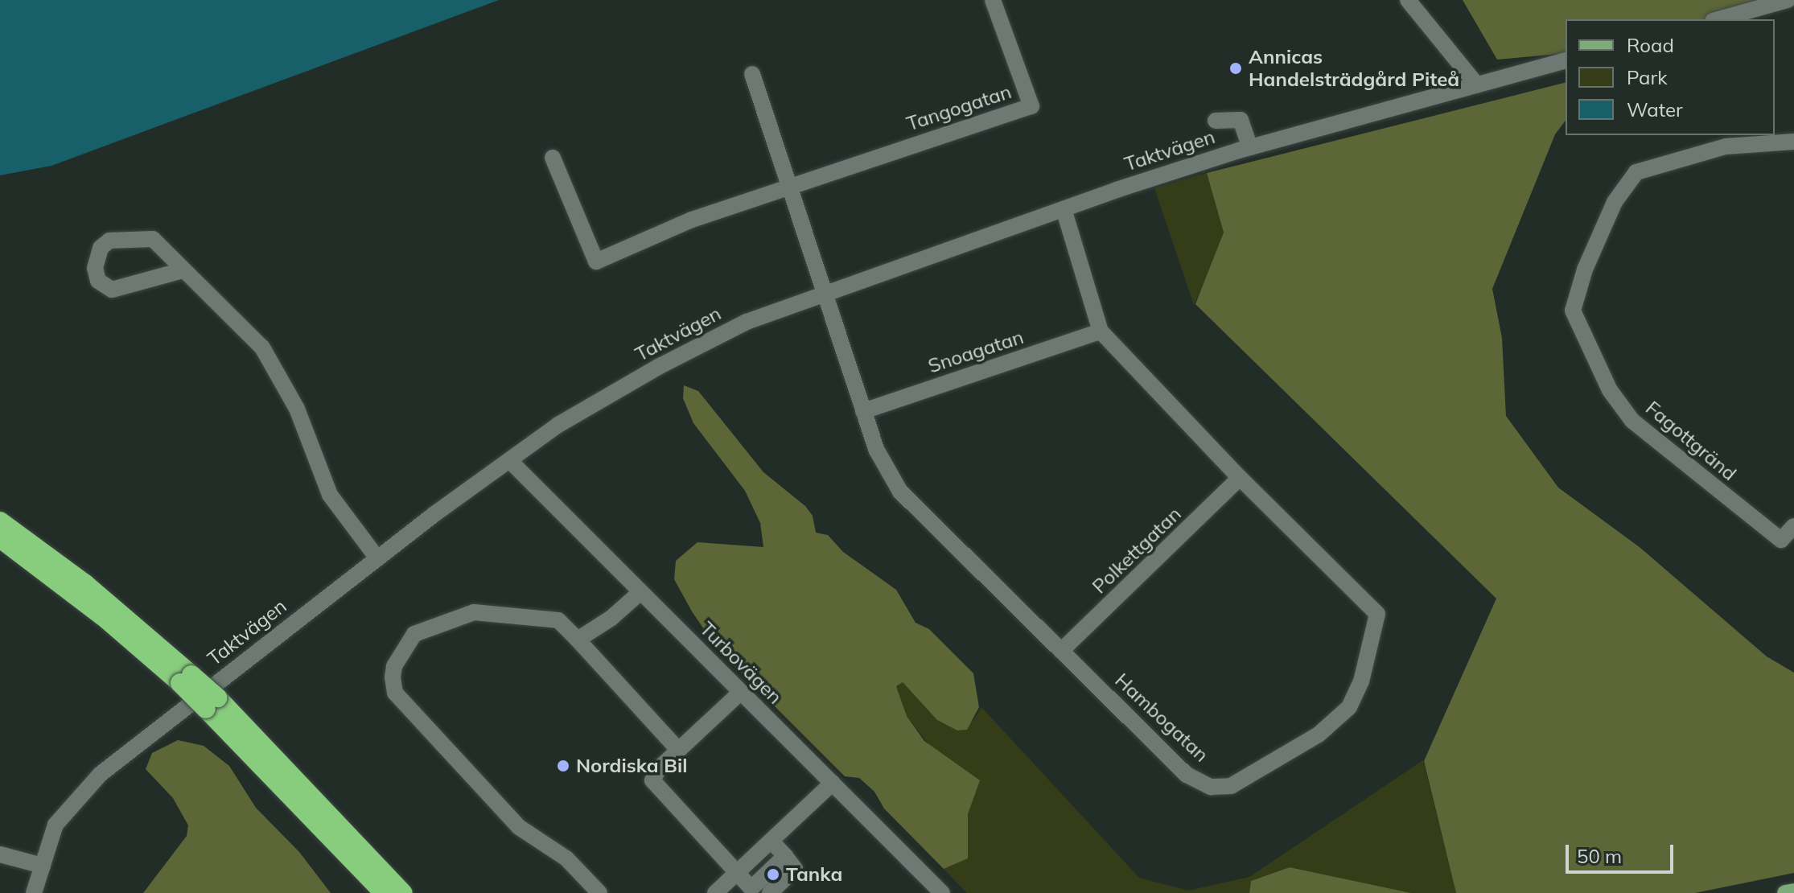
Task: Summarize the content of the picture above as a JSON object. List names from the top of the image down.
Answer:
{
  "streets": {
    "street": [
      "Tangogatan",
      "Taktvägen",
      "Snoagatan",
      "Fagottgränd",
      "Polkettgatan",
      "Turbovägen",
      "Hambogatan"
    ]
  },
  "crossings": [
    ["Taktvägen", "Turbovägen"],
    ["Taktvägen", "Hambogatan"],
    ["Snoagatan", "Hambogatan"],
    ["Polkettgatan", "Hambogatan"]
  ],
  "places": ["Annicas Handelsträdgård Piteå", "Nordiska Bil", "Tanka"],
  "legend": ["Road", "Park", "Water"],
  "scale_bar": "50 m"
}
